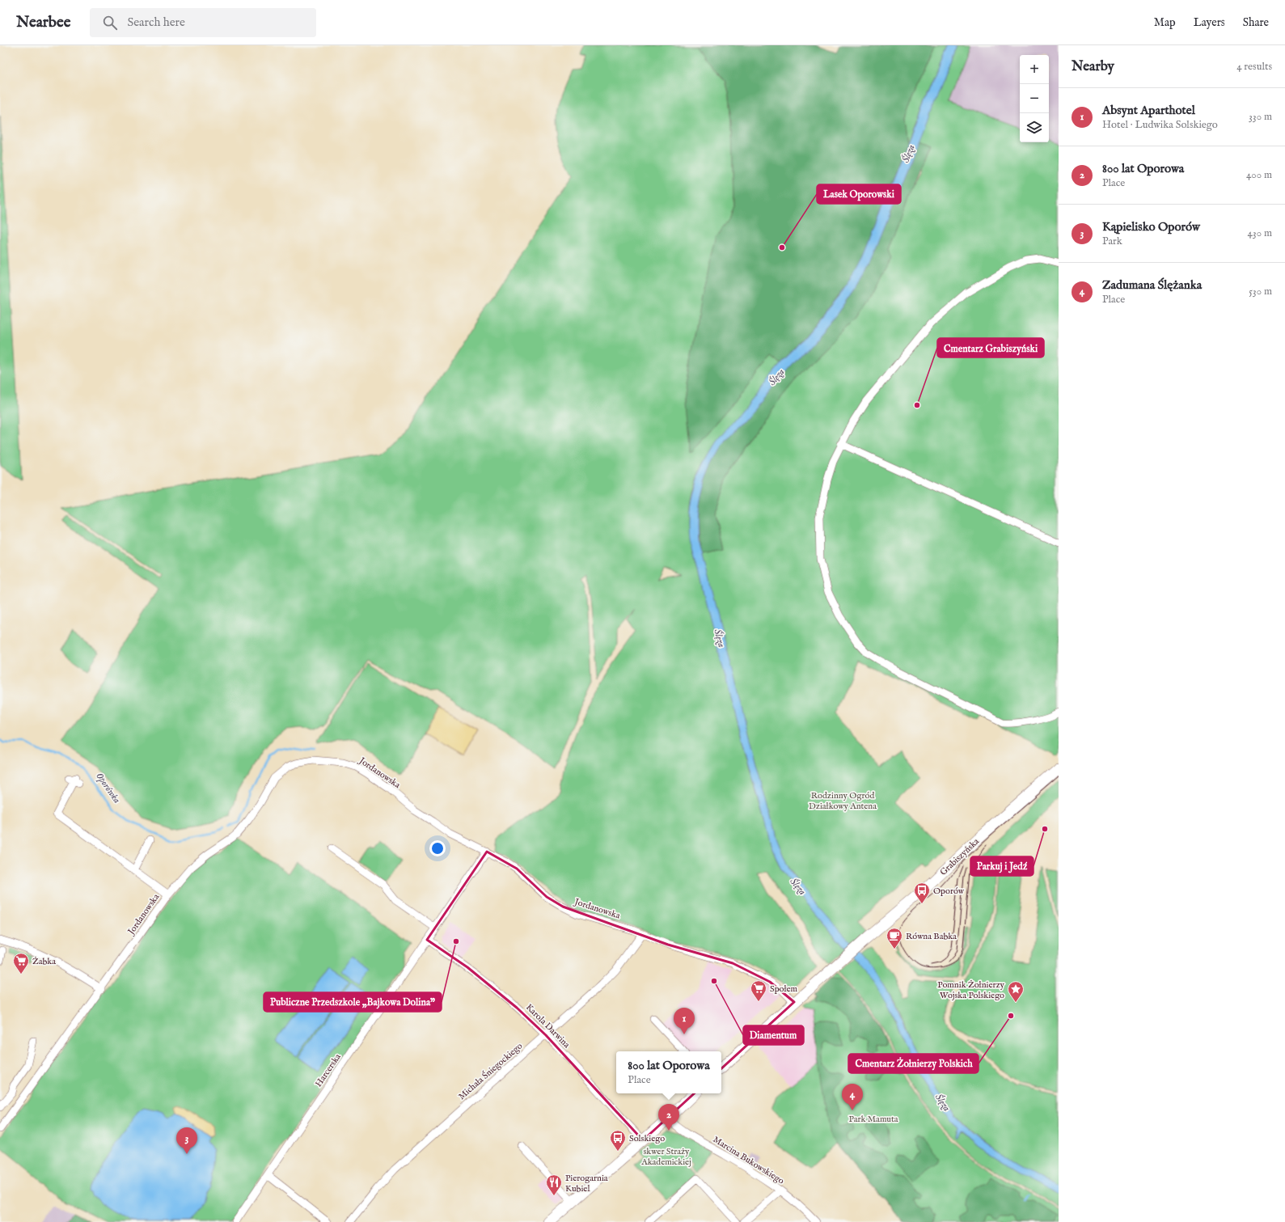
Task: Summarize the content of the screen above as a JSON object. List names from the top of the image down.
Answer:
{
  "streets": {
    "main road": ["Grabiszyńska"],
    "street": [
      "Jordanowska",
      "Karola Darwina",
      "Harcerska",
      "Michała Śniegockiego",
      "Marcina Bukowskiego"
    ]
  },
  "crossings": [
    ["Jordanowska", "Grabiszyńska"],
    ["Jordanowska", "Harcerska"],
    ["Jordanowska", "Michała Śniegockiego"],
    ["Karola Darwina", "Harcerska"],
    ["Karola Darwina", "Michała Śniegockiego"]
  ],
  "water": ["Ślęza", "Oporówka"],
  "parks": ["Rodzinny Ogród Działkowy Antena", "Park Mamuta", "skwer Straży Akademickiej"],
  "places": {
    "other": [
      "Lasek Oporowski",
      "Cmentarz Grabiszyński",
      "Parkuj i Jedź",
      "Publiczne Przedszkole „Bajkowa Dolina”",
      "Diamentum",
      "Cmentarz Żołnierzy Polskich"
    ],
    "bus stop": ["Oporów", "Solskiego"],
    "cafe": ["Równa Babka"],
    "supermarket": ["Żabka", "Społem"],
    "place": ["Pomnik Żołnierzy Wojska Polskiego"],
    "restaurant": ["Pierogarnia Kubiel"]
  },
  "page": {
    "header": "Nearbee",
    "search": "Search here",
    "nav": ["Map", "Layers", "Share"],
    "heading": ["Nearby", "4 results"],
    "map_buttons": ["+", "−"],
    "list": [
      {
        "mark": "1",
        "name": "Absynt Aparthotel",
        "note": "Hotel · Ludwika Solskiego",
        "value": "330 m"
      },
      {
        "mark": "2",
        "name": "800 lat Oporowa",
        "note": "Place",
        "value": "400 m"
      },
      {
        "mark": "3",
        "name": "Kąpielisko Oporów",
        "note": "Park",
        "value": "430 m"
      },
      {
        "mark": "4",
        "name": "Zadumana Ślężanka",
        "note": "Place",
        "value": "530 m"
      }
    ],
    "pins": [
      "1",
      "4",
      "2",
      "3"
    ],
    "popup": ["800 lat Oporowa", "Place"]
  }
}
